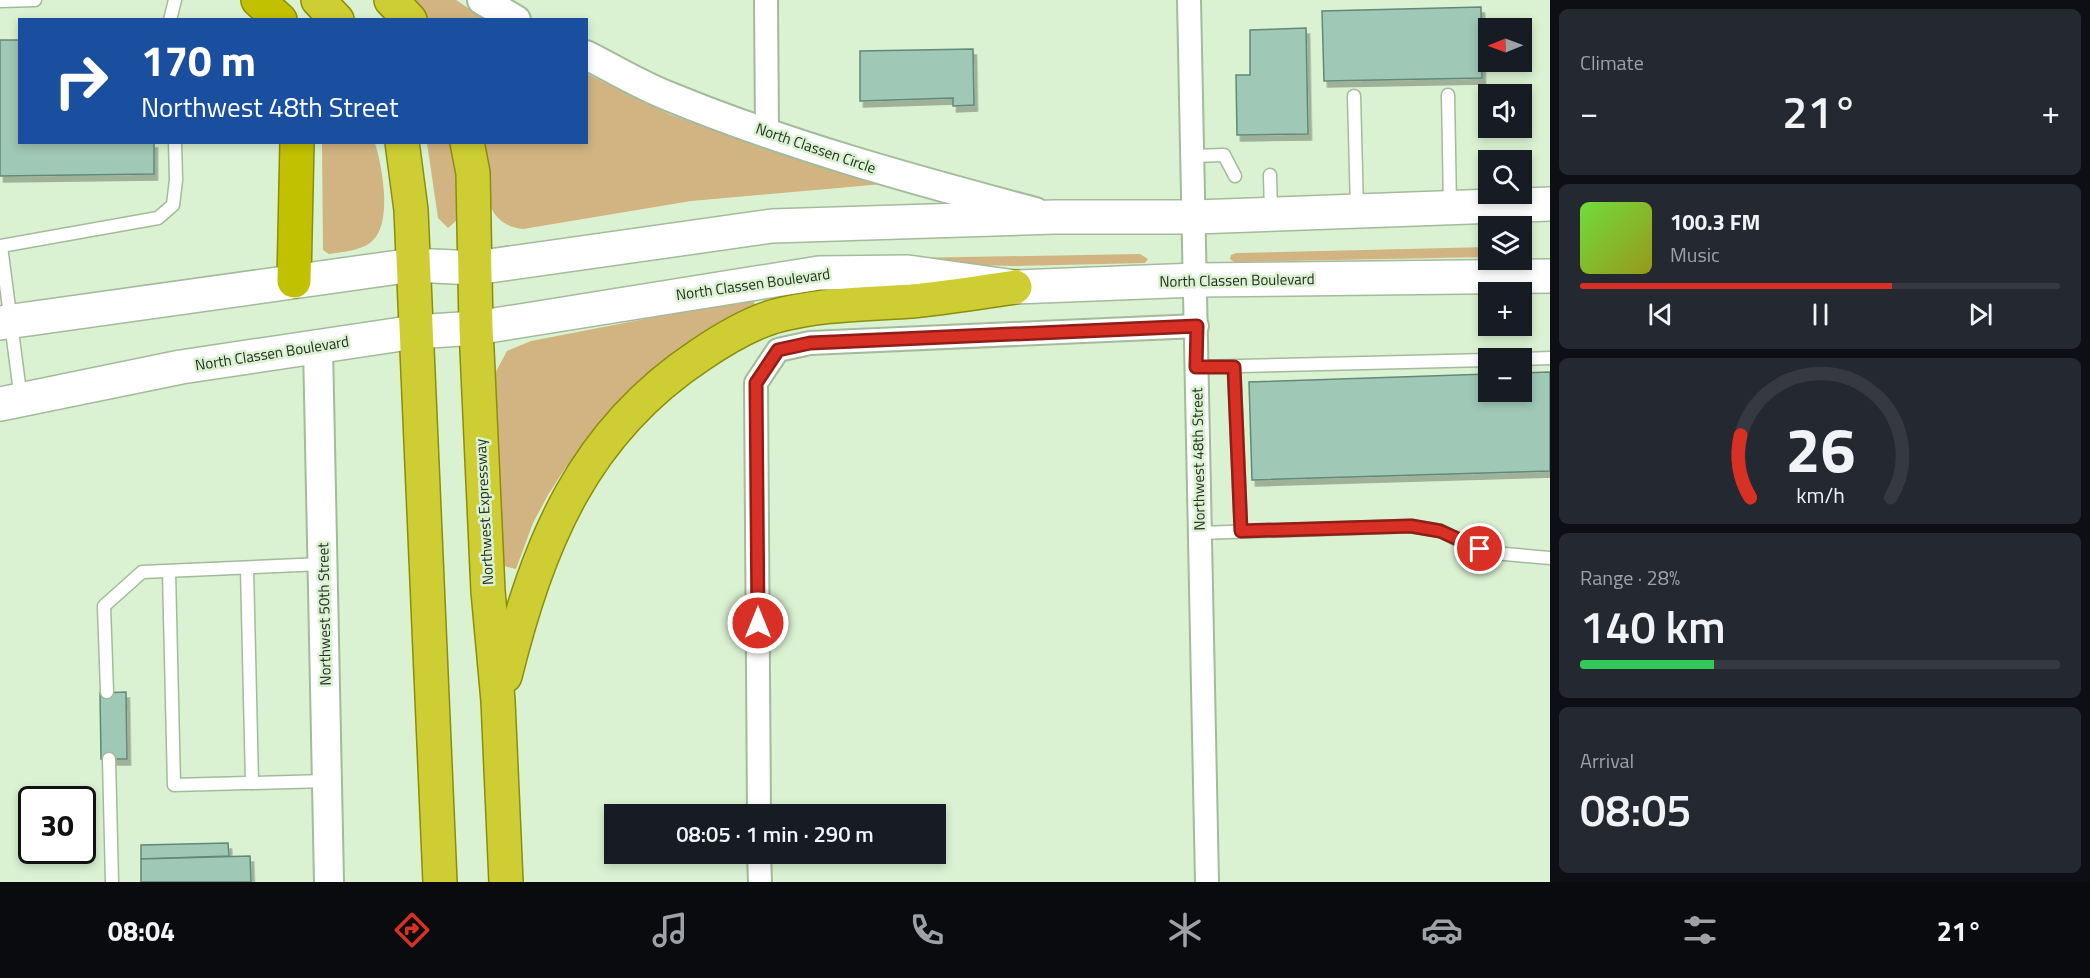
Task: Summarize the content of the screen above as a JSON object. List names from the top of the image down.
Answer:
{
  "streets": {
    "highway": ["Northwest Expressway"],
    "main road": ["North Classen Boulevard"],
    "street": ["North Classen Circle", "Northwest 48th Street", "Northwest 50th Street"]
  },
  "crossings": [
    ["North Classen Boulevard", "Northwest 48th Street"],
    ["North Classen Boulevard", "Northwest Expressway"],
    ["North Classen Boulevard", "Northwest 50th Street"]
  ],
  "north": "left",
  "page": {
    "tile": [
      "Climate",
      ["Range · 28%", "140 km"],
      ["Arrival", "08:05"]
    ],
    "map_buttons": ["+", "−"],
    "turn": ["170 m", "Northwest 48th Street"],
    "heat": ["−", "21°", "+"],
    "song": ["100.3 FM", "Music"],
    "limit": "30",
    "trip": "08:05 · 1 min · 290 m",
    "tabs": ["08:04", "21°"],
    "gauge": ["26", "km/h"]
  }
}
